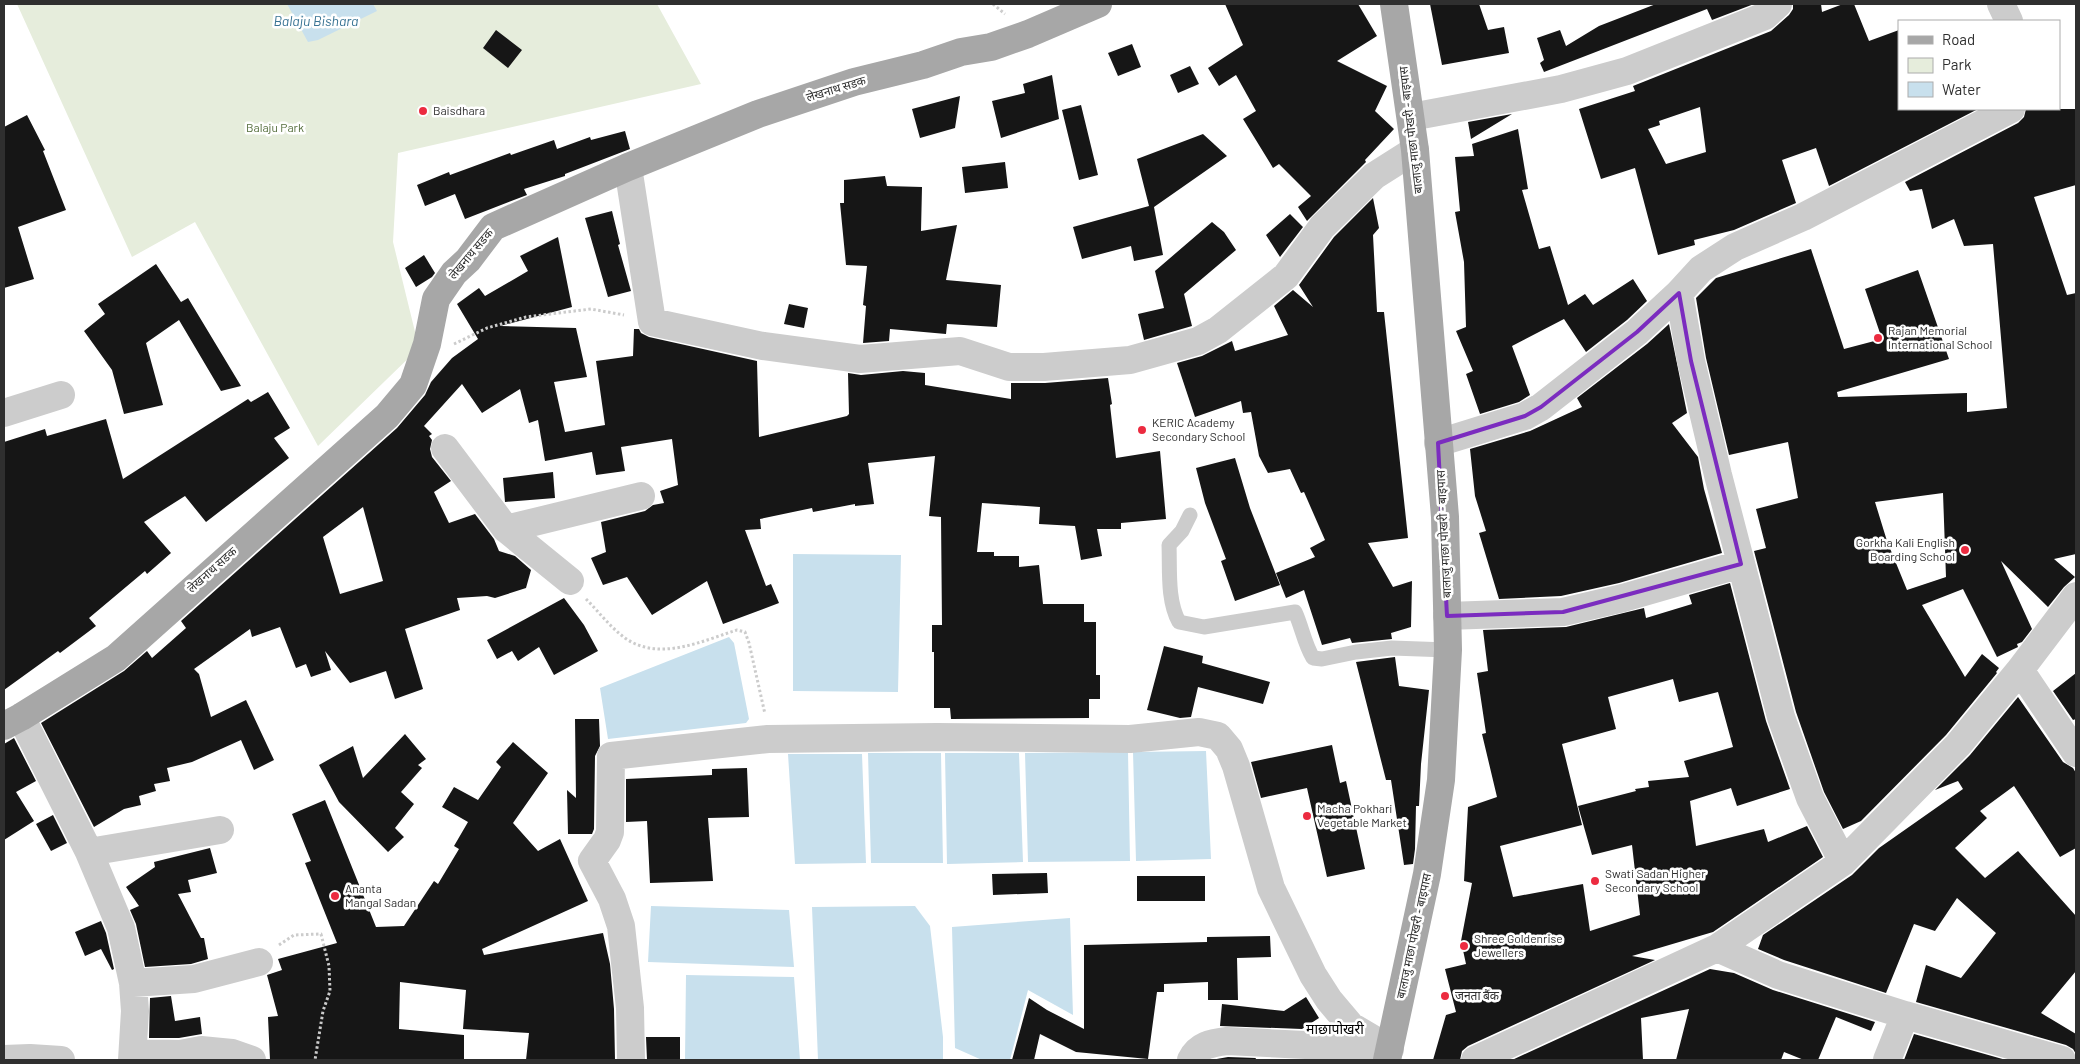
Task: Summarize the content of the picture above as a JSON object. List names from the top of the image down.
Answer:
{
  "streets": {
    "main road": ["लेखनाथ सडक", "बालाजु माछा पोखरी - बाइपास"]
  },
  "districts": ["माछापोखरी"],
  "water": ["Balaju Bishara"],
  "parks": ["Balaju Park"],
  "places": [
    "Baisdhara",
    "Rajan Memorial International School",
    "KERIC Academy Secondary School",
    "Gorkha Kali English Boarding School",
    "Macha Pokhari Vegetable Market",
    "Swati Sadan Higher Secondary School",
    "Ananta Mangal Sadan",
    "Shree Goldenrise Jewellers",
    "जनता बैंक"
  ],
  "legend": ["Road", "Park", "Water"]
}
